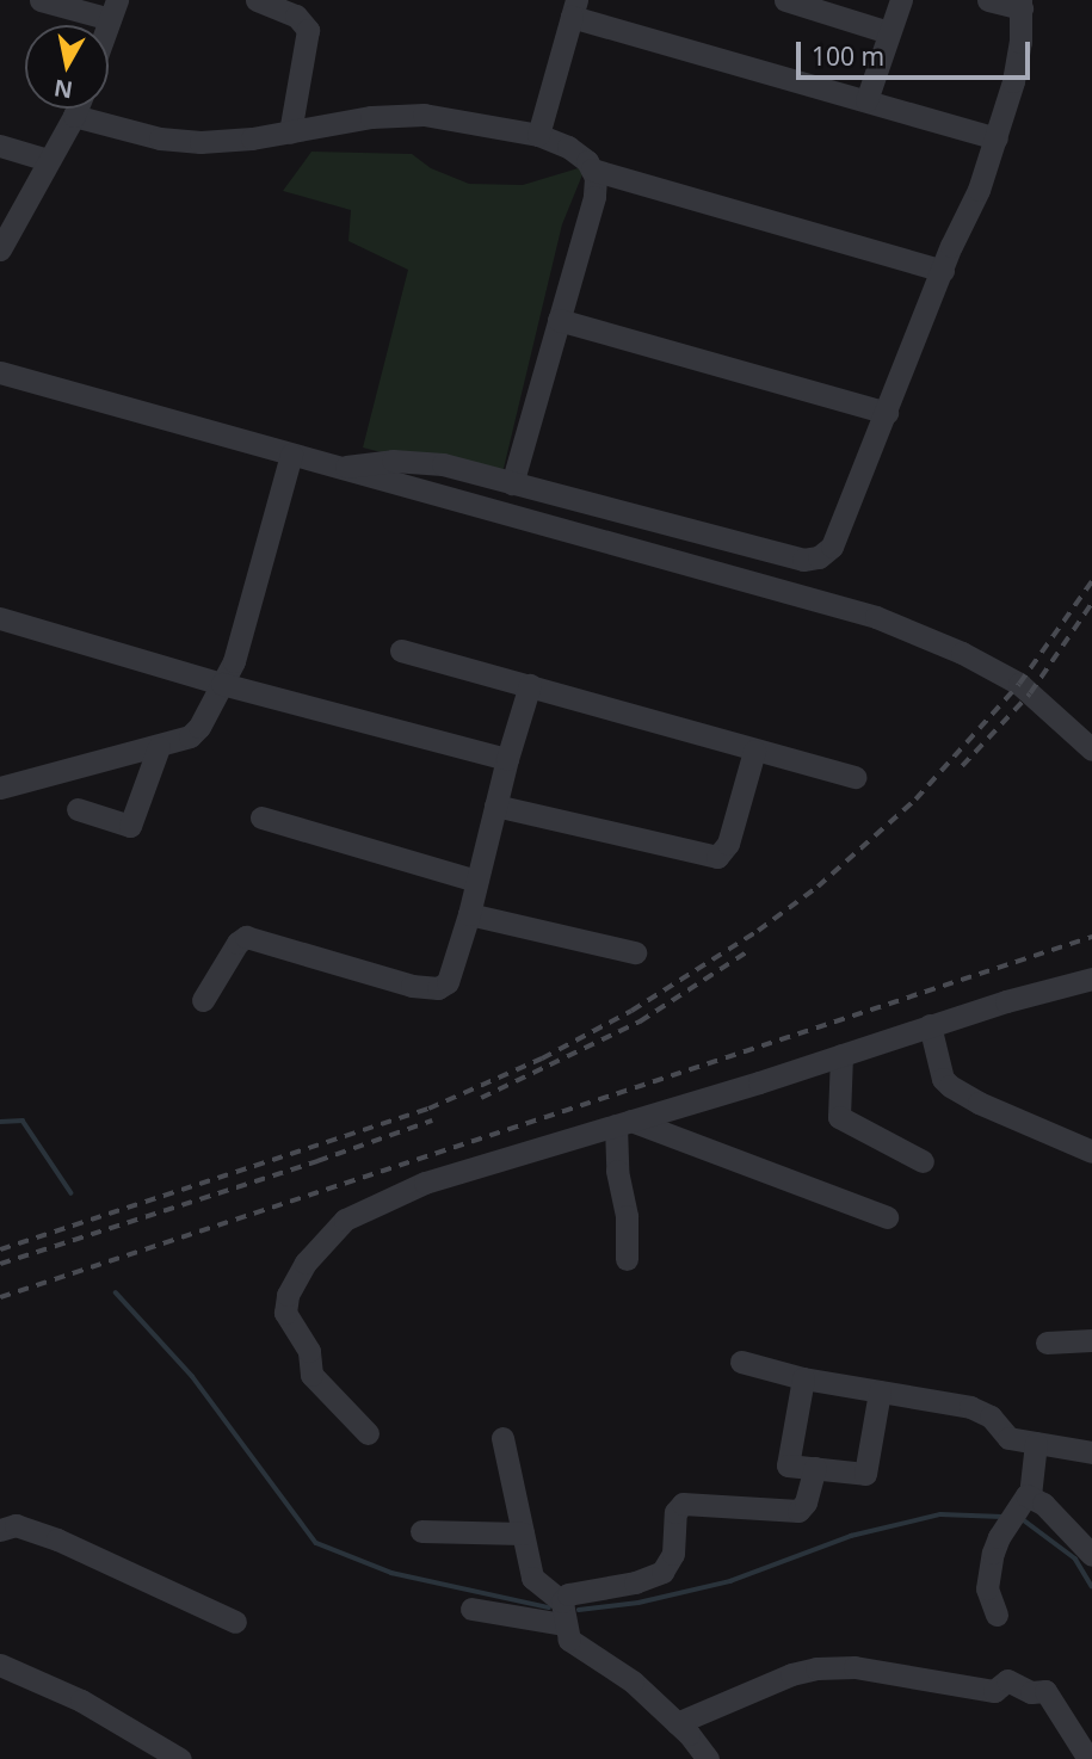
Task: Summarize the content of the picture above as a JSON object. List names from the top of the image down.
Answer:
{
  "scale_bar": "100 m",
  "north": "bottom"
}
